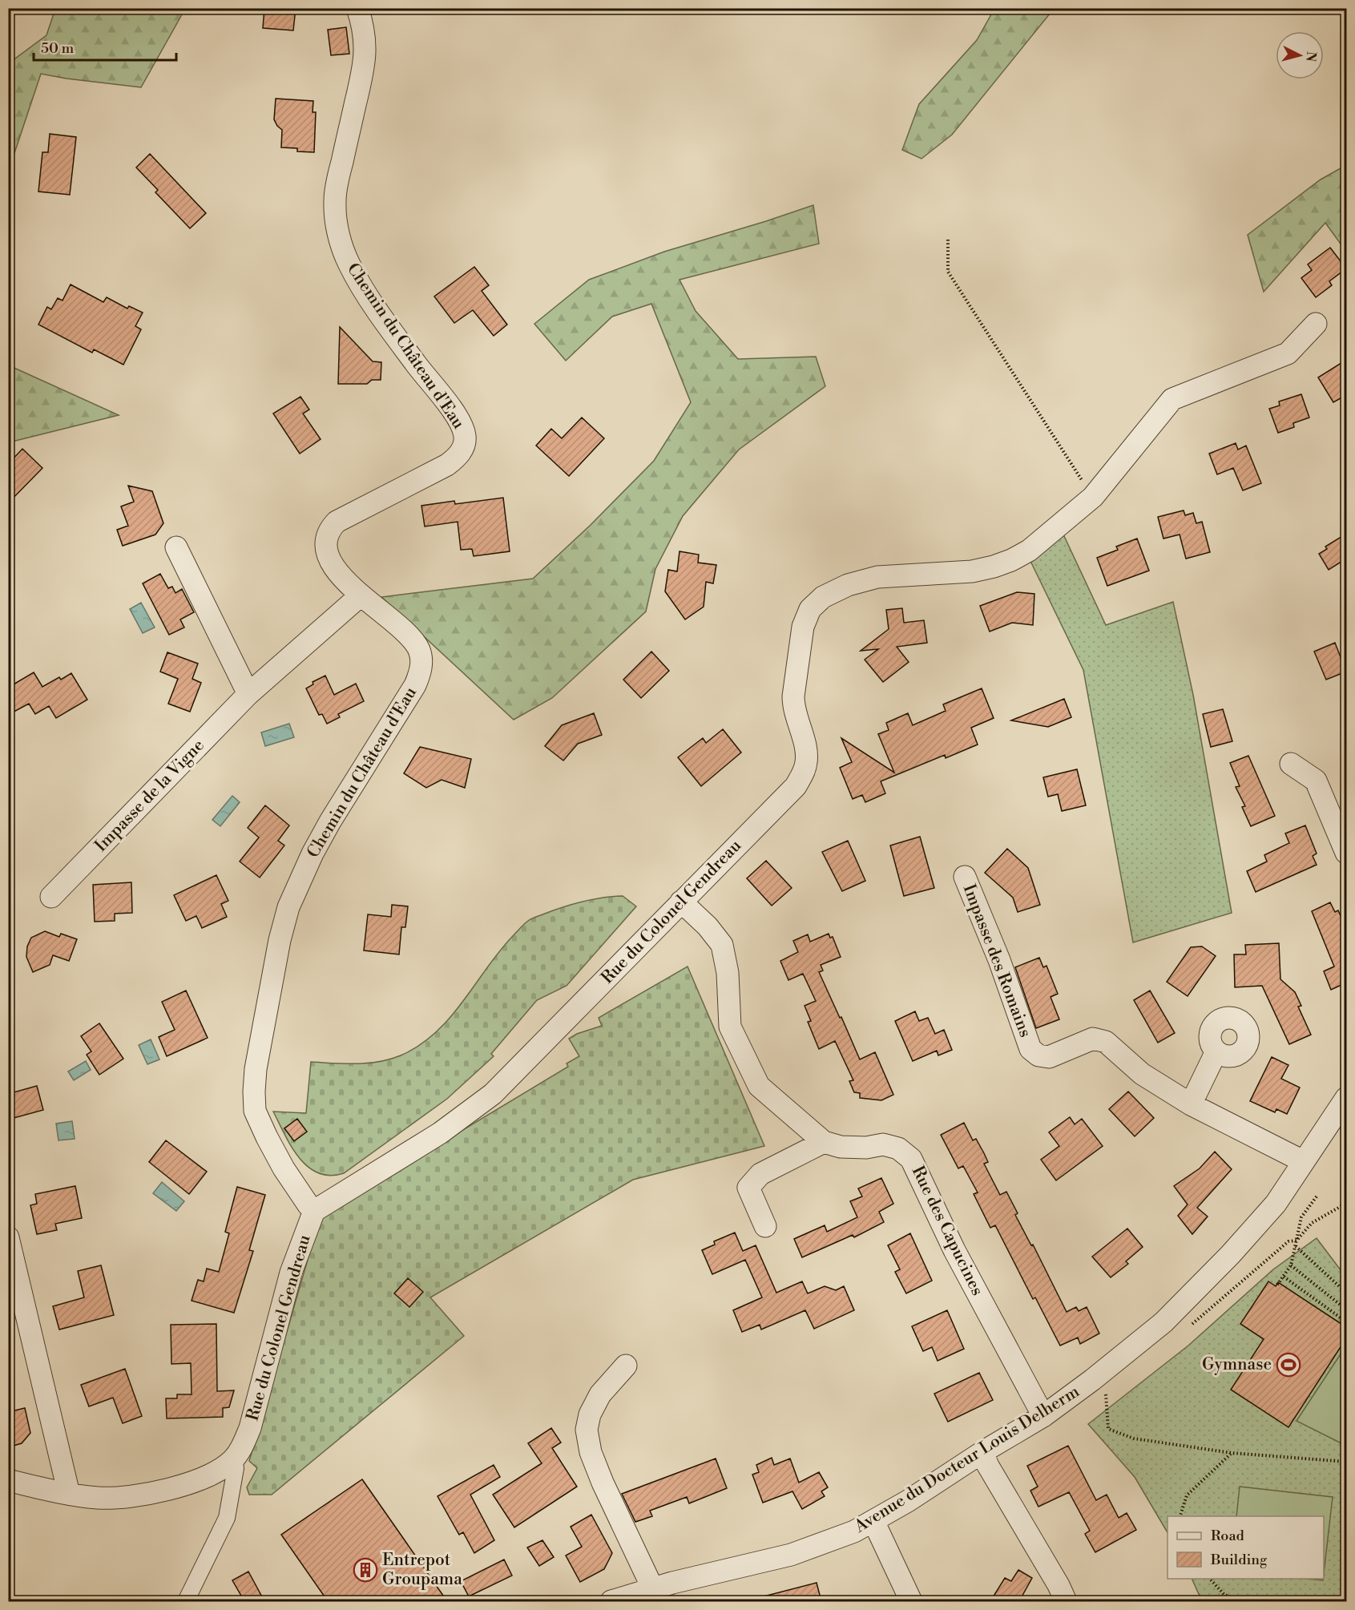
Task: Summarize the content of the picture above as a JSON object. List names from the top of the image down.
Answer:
{
  "streets": {
    "street": [
      "Chemin du Château d'Eau",
      "Impasse de la Vigne",
      "Rue du Colonel Gendreau",
      "Impasse des Romains",
      "Rue des Capucines",
      "Avenue du Docteur Louis Delherm"
    ]
  },
  "crossings": [
    ["Chemin du Château d'Eau", "Impasse de la Vigne"],
    ["Chemin du Château d'Eau", "Rue du Colonel Gendreau"],
    ["Rue du Colonel Gendreau", "Rue des Capucines"],
    ["Impasse des Romains", "Avenue du Docteur Louis Delherm"],
    ["Rue des Capucines", "Avenue du Docteur Louis Delherm"]
  ],
  "places": {
    "sports": ["Gymnase"],
    "building": ["Entrepot Groupama"]
  },
  "legend": ["Road", "Building"],
  "scale_bar": "50 m",
  "north": "right"
}
